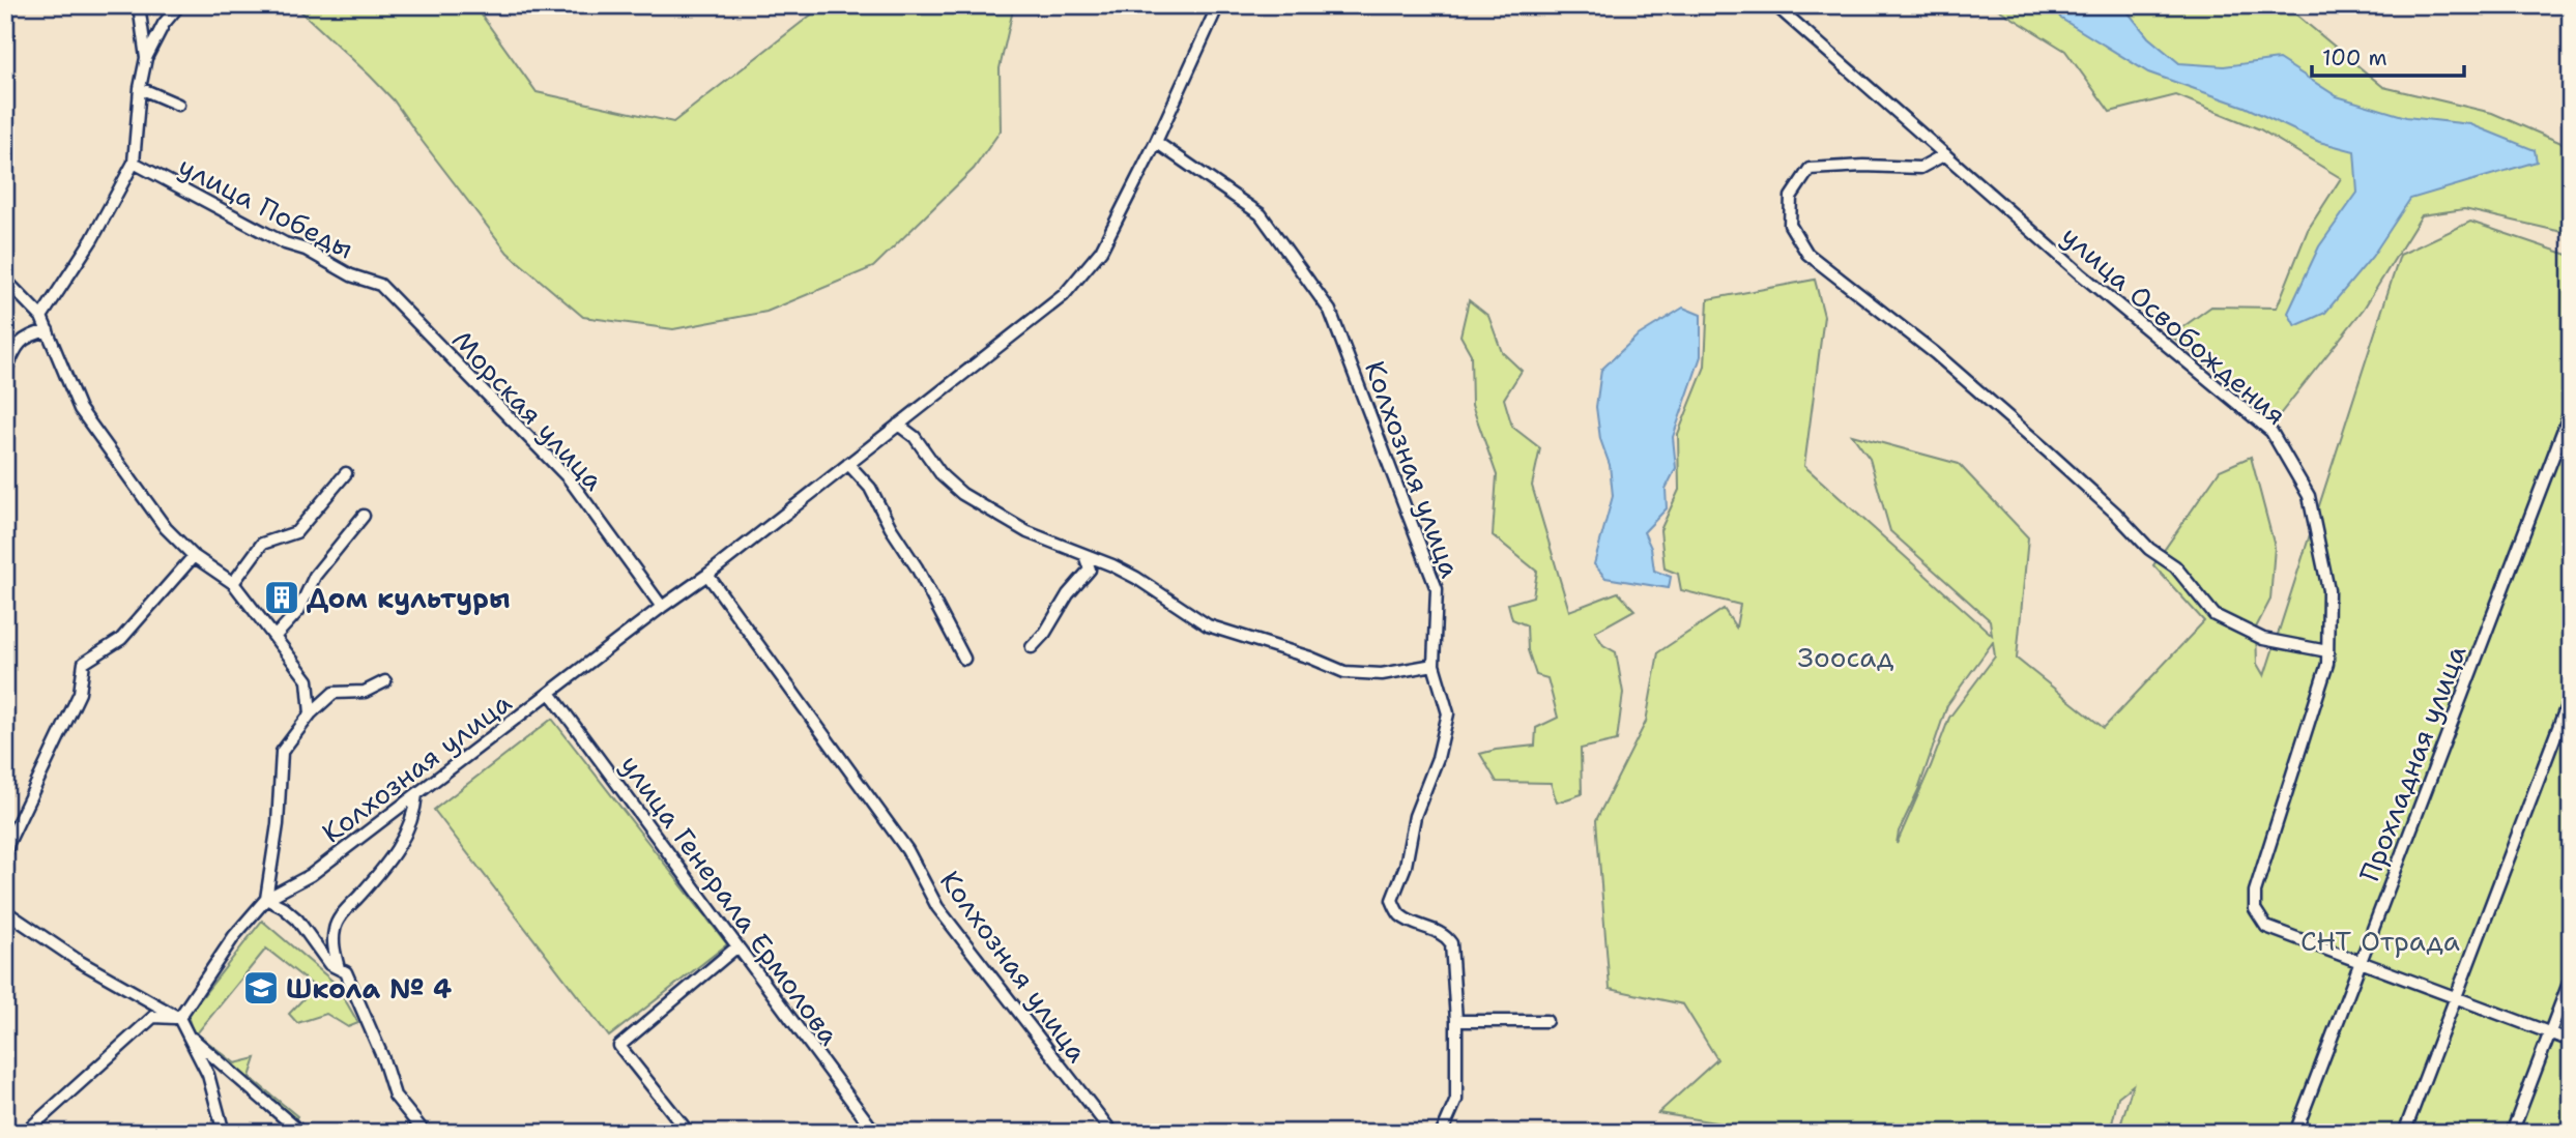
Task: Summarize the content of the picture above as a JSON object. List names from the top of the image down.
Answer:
{
  "streets": {
    "street": [
      "улица Победы",
      "улица Освобождения",
      "Морская улица",
      "Колхозная улица",
      "Прохладная улица",
      "улица Генерала Ермолова"
    ]
  },
  "crossings": [
    ["улица Победы", "Морская улица"],
    ["улица Освобождения", "Прохладная улица"],
    ["Морская улица", "Колхозная улица"],
    ["Колхозная улица", "улица Генерала Ермолова"]
  ],
  "parks": ["Зоосад", "СНТ Отрада"],
  "places": {
    "building": ["Дом культуры"],
    "school or university": ["Школа № 4"]
  },
  "scale_bar": "100 m"
}
